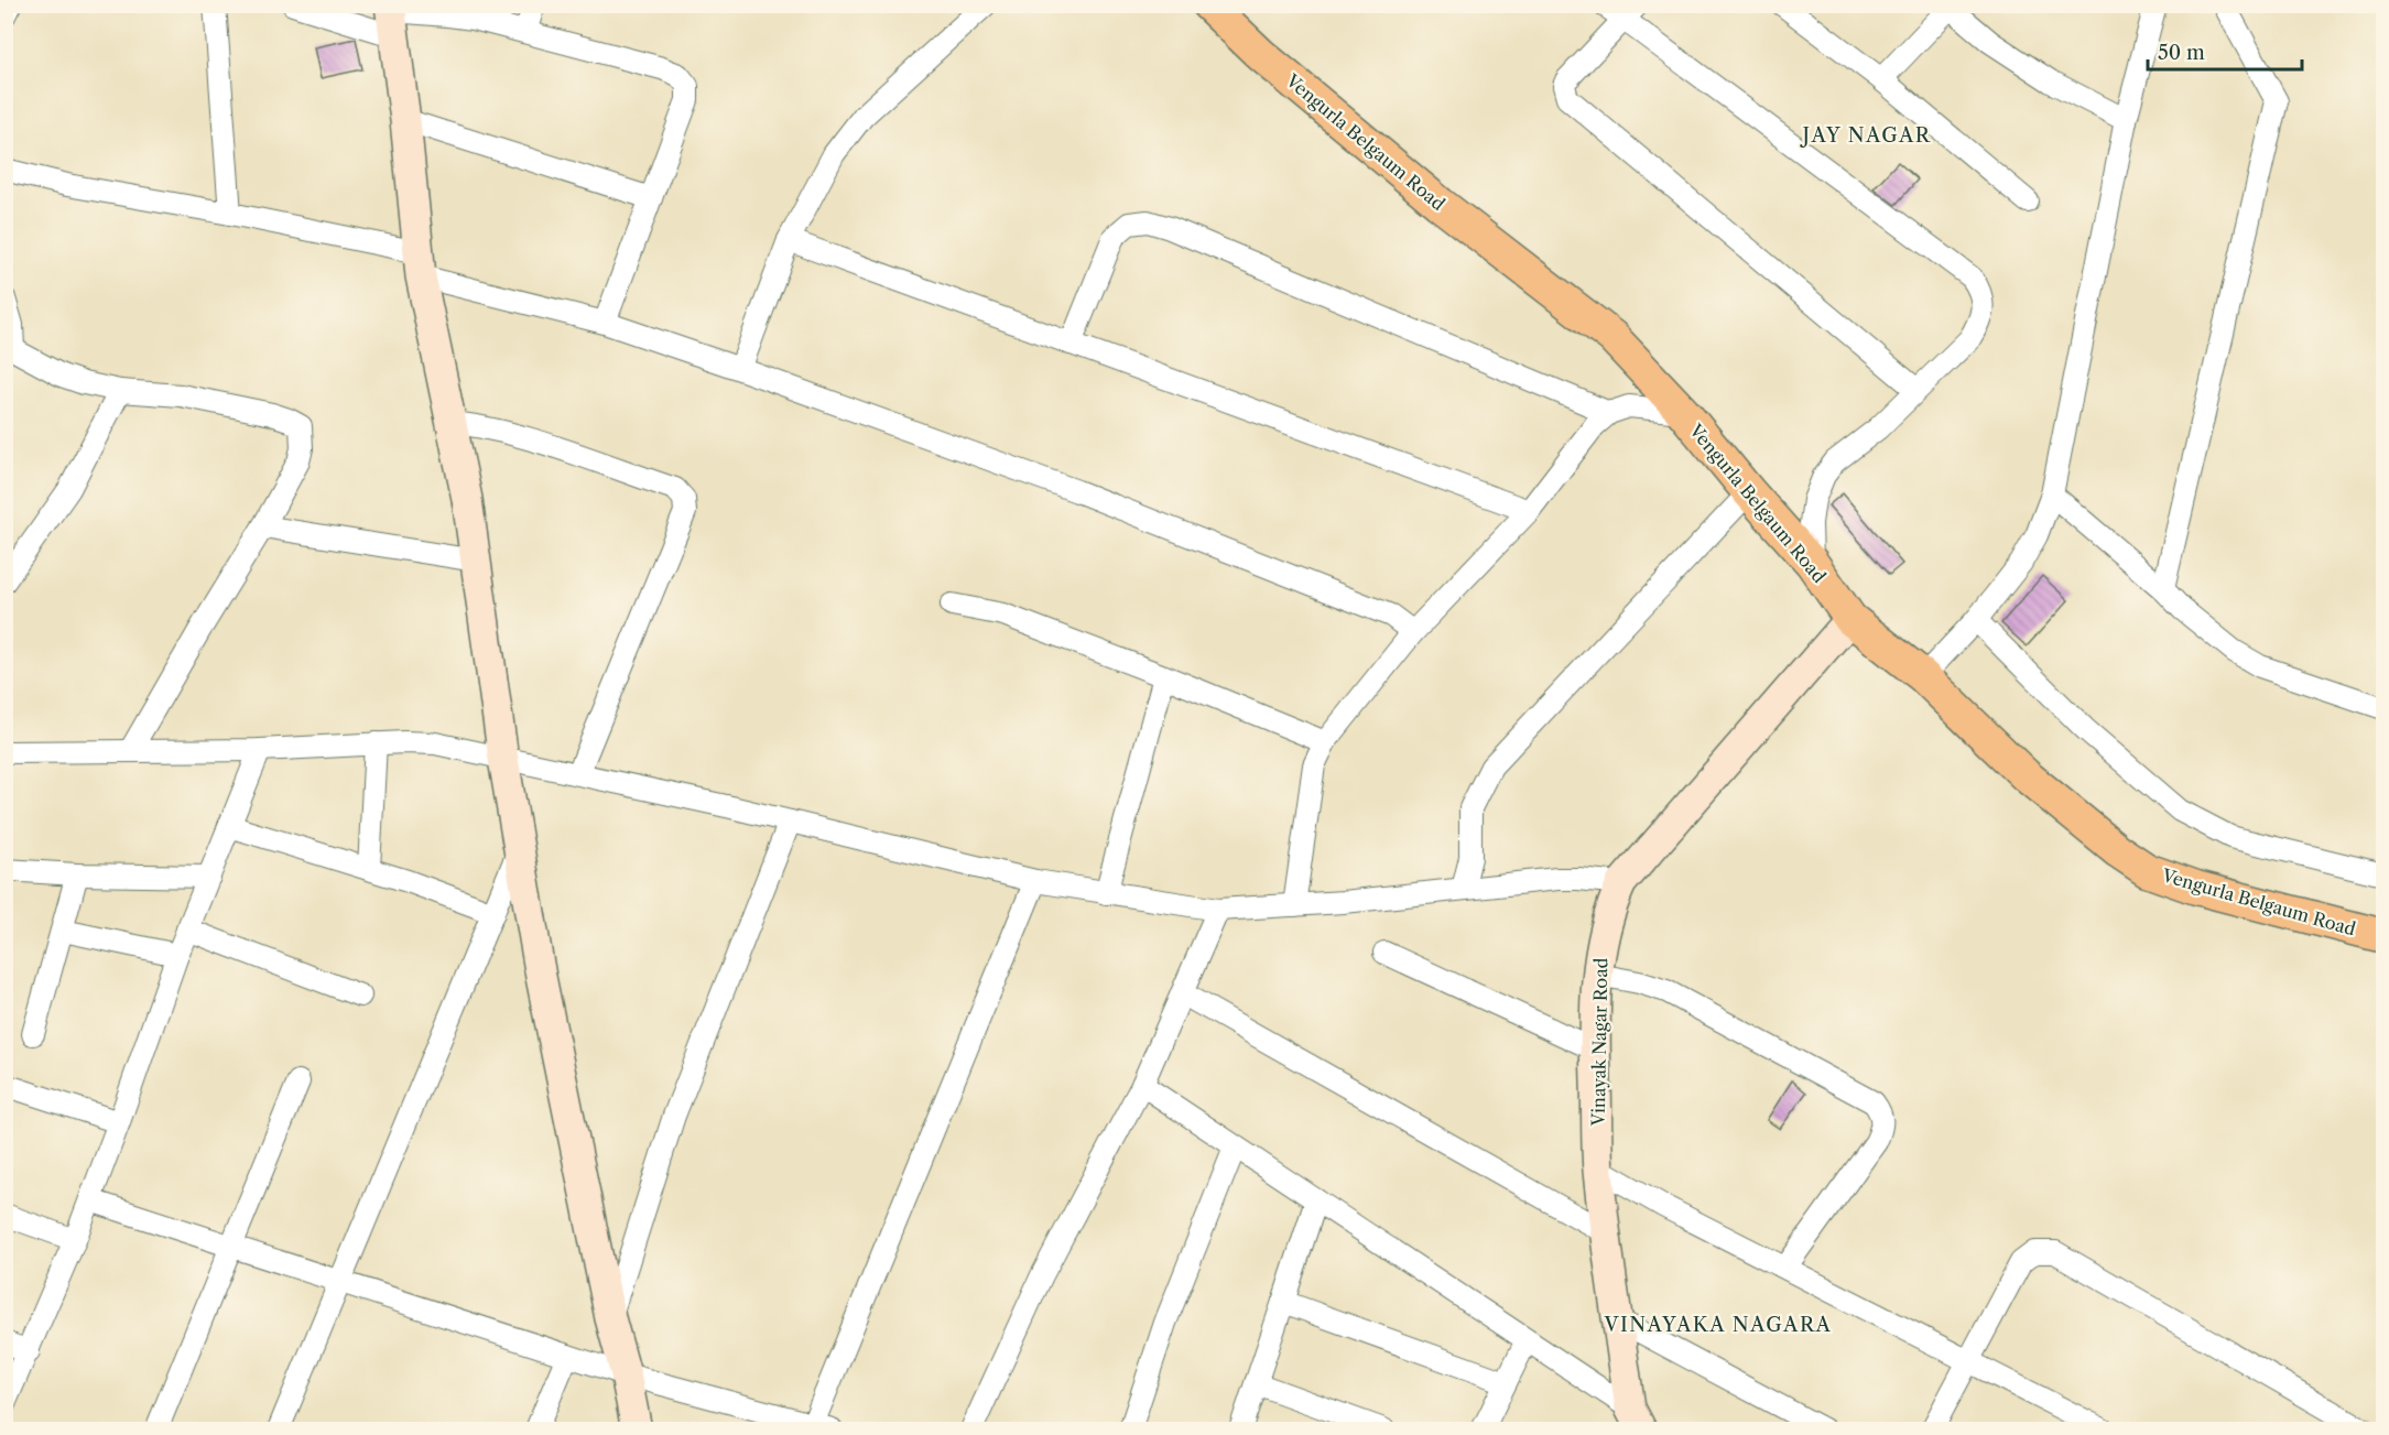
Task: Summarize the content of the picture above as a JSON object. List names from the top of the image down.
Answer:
{
  "streets": {
    "main road": ["Vengurla Belgaum Road", "Vinayak Nagar Road"]
  },
  "crossings": [
    ["Vengurla Belgaum Road", "Vinayak Nagar Road"]
  ],
  "districts": ["JAY NAGAR", "VINAYAKA NAGARA"],
  "scale_bar": "50 m"
}
